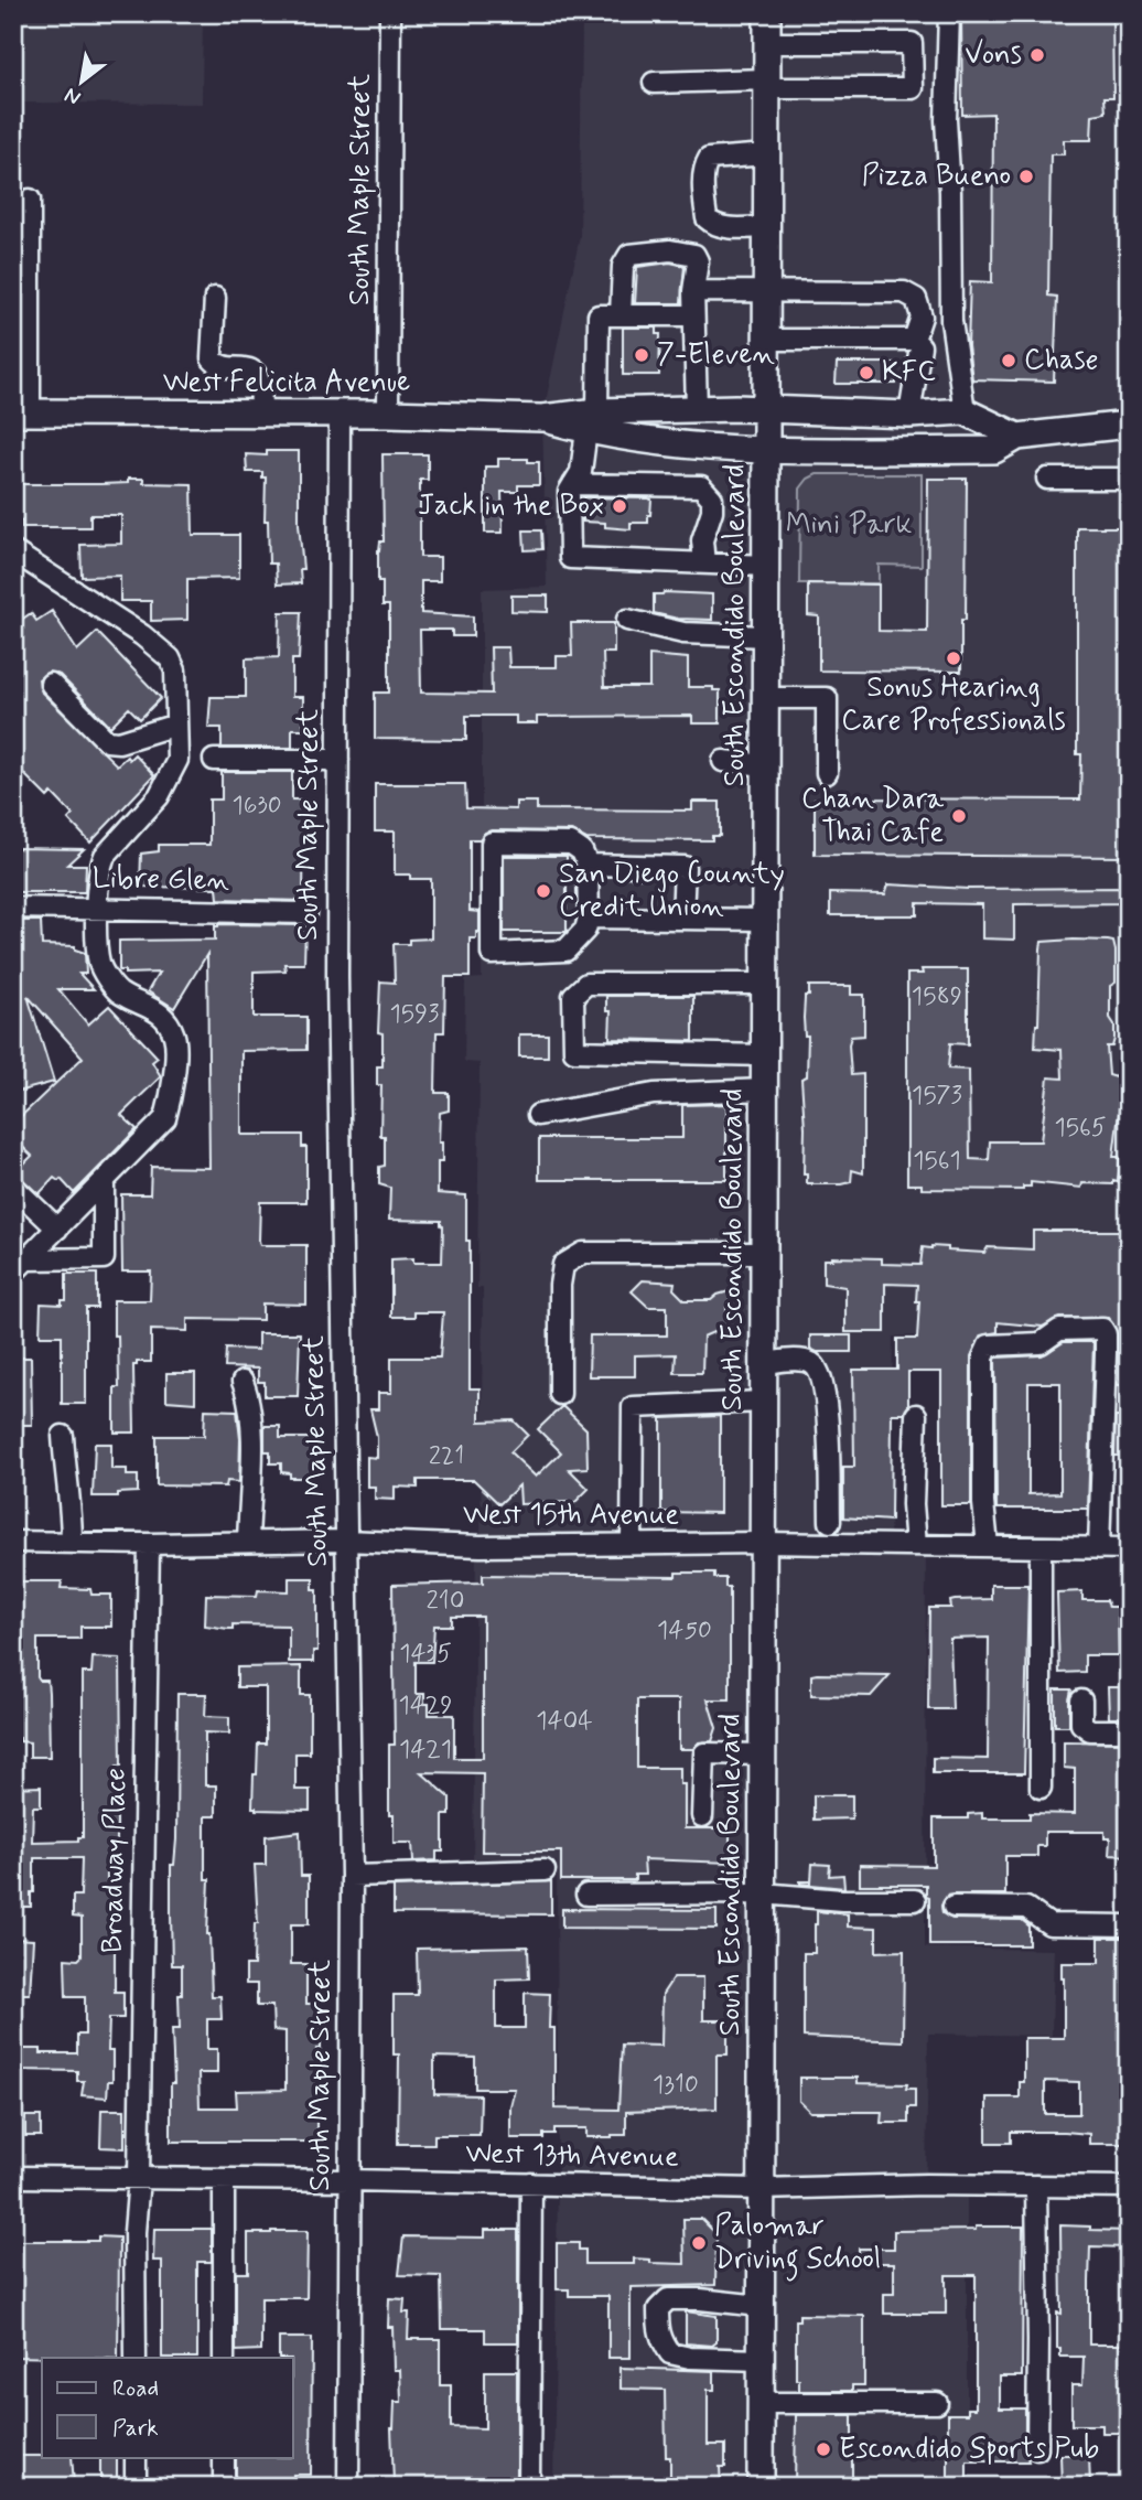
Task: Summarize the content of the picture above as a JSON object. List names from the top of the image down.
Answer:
{
  "streets": {
    "main road": ["West Felicita Avenue", "South Escondido Boulevard"],
    "street": [
      "South Maple Street",
      "Libre Glen",
      "West 15th Avenue",
      "Broadway Place",
      "West 13th Avenue"
    ]
  },
  "crossings": [
    ["South Maple Street", "West Felicita Avenue"],
    ["South Maple Street", "West 15th Avenue"],
    ["South Maple Street", "West 13th Avenue"],
    ["West Felicita Avenue", "South Escondido Boulevard"],
    ["South Escondido Boulevard", "West 15th Avenue"],
    ["South Escondido Boulevard", "West 13th Avenue"],
    ["West 15th Avenue", "Broadway Place"],
    ["Broadway Place", "West 13th Avenue"]
  ],
  "parks": ["Mini Park"],
  "places": [
    "Vons",
    "Pizza Bueno",
    "7-Eleven",
    "Chase",
    "KFC",
    "Jack in the Box",
    "Sonus Hearing Care Professionals",
    "Chan Dara Thai Cafe",
    "San Diego County Credit Union",
    "Palomar Driving School",
    "Escondido Sports Pub"
  ],
  "house_numbers": [
    "1630",
    "1589",
    "1593",
    "1573",
    "1565",
    "1561",
    "221",
    "210",
    "1450",
    "1435",
    "1429",
    "1404",
    "1421",
    "1310"
  ],
  "legend": ["Road", "Park"],
  "north": "bottom left"
}
